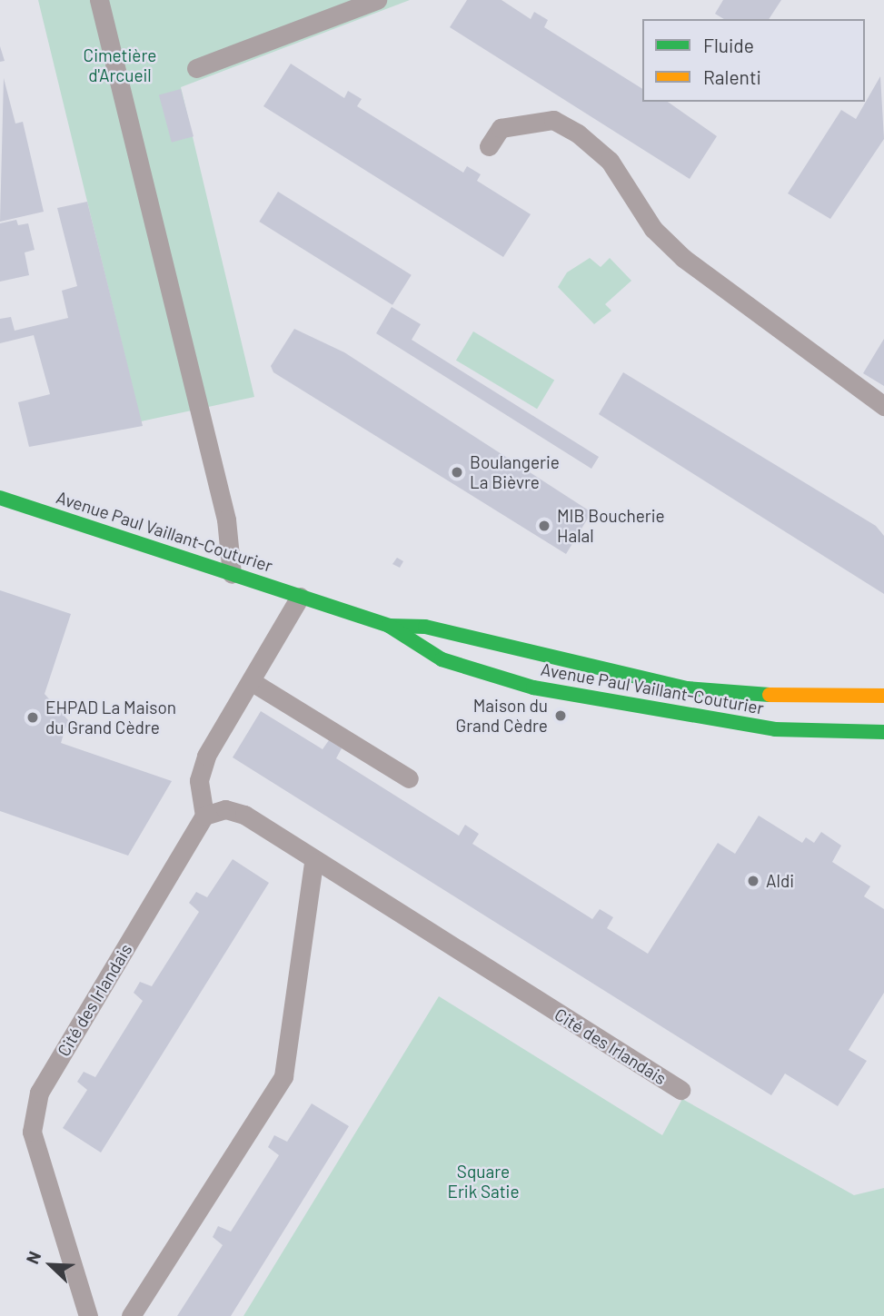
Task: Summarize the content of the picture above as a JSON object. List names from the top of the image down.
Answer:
{
  "streets": {
    "main road": ["Avenue Paul Vaillant-Couturier"],
    "lane": ["Cité des Irlandais"]
  },
  "parks": ["Cimetière d'Arcueil", "Square Erik Satie"],
  "places": [
    "Boulangerie La Bièvre",
    "MIB Boucherie Halal",
    "Maison du Grand Cèdre",
    "EHPAD La Maison du Grand Cèdre",
    "Aldi"
  ],
  "legend": ["Fluide", "Ralenti"],
  "north": "top left"
}
